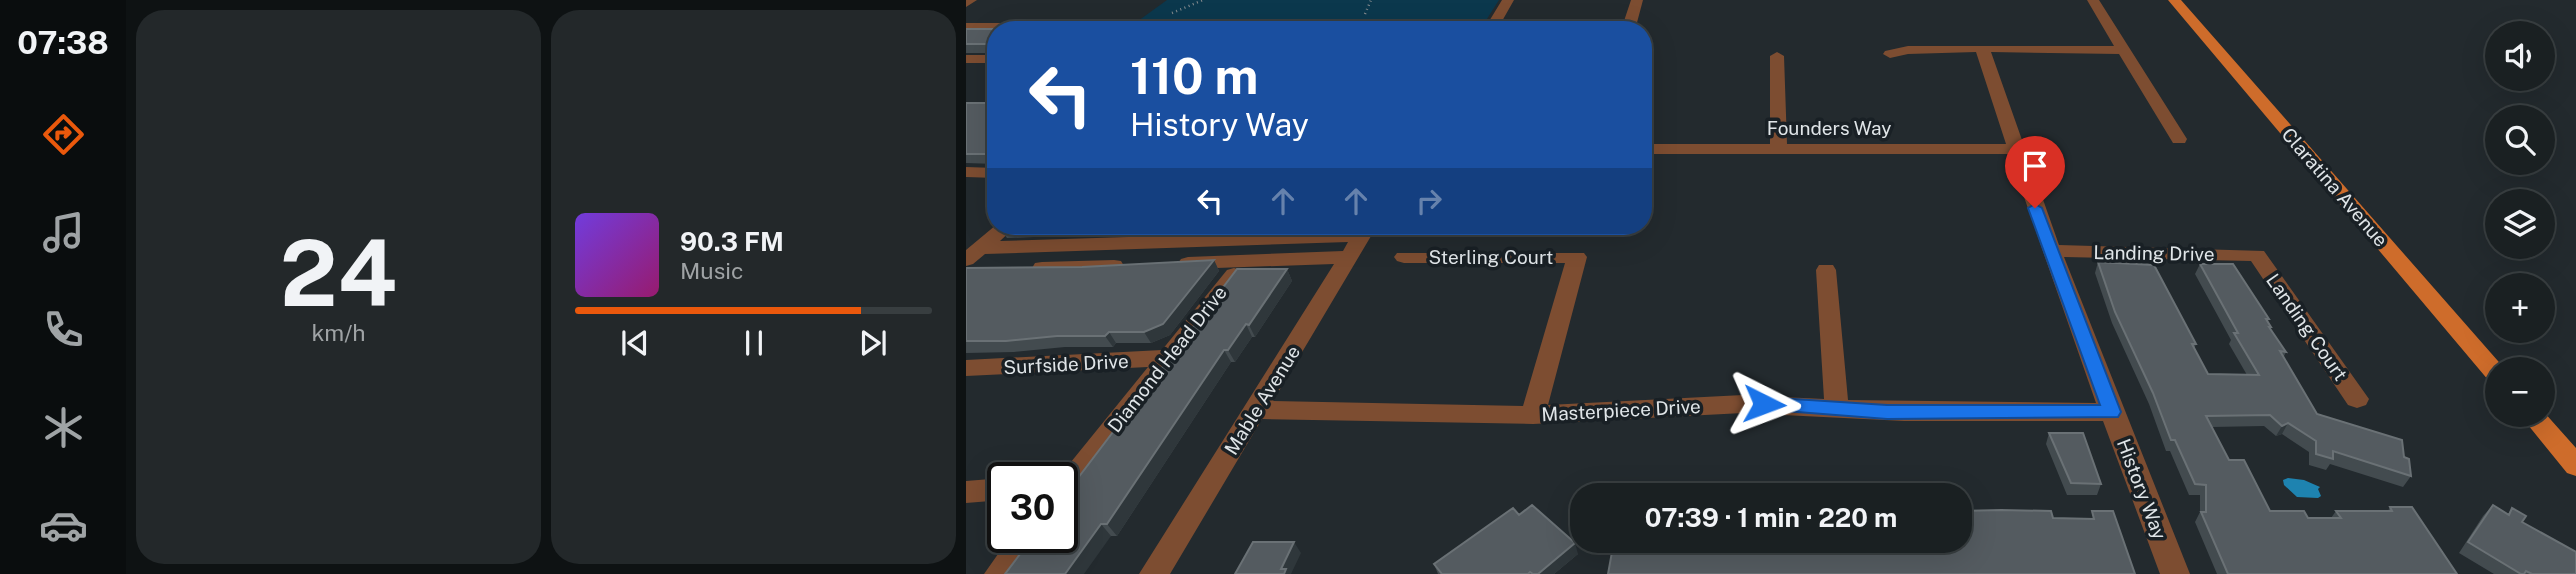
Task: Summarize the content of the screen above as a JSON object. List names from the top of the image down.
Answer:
{
  "streets": {
    "main road": ["Claratina Avenue"],
    "street": [
      "Founders Way",
      "Landing Drive",
      "Sterling Court",
      "Landing Court",
      "Diamond Head Drive",
      "Surfside Drive",
      "Mable Avenue",
      "Masterpiece Drive",
      "History Way"
    ]
  },
  "crossings": [
    ["Founders Way", "History Way"],
    ["Landing Drive", "Landing Court"],
    ["Landing Drive", "History Way"],
    ["Sterling Court", "Masterpiece Drive"],
    ["Diamond Head Drive", "Surfside Drive"],
    ["Mable Avenue", "Masterpiece Drive"],
    ["Masterpiece Drive", "History Way"]
  ],
  "page": {
    "tabs": "07:38",
    "tile": ["24", "km/h"],
    "map_buttons": ["+", "−"],
    "turn": ["110 m", "History Way"],
    "song": ["90.3 FM", "Music"],
    "limit": "30",
    "trip": "07:39 · 1 min · 220 m"
  }
}
